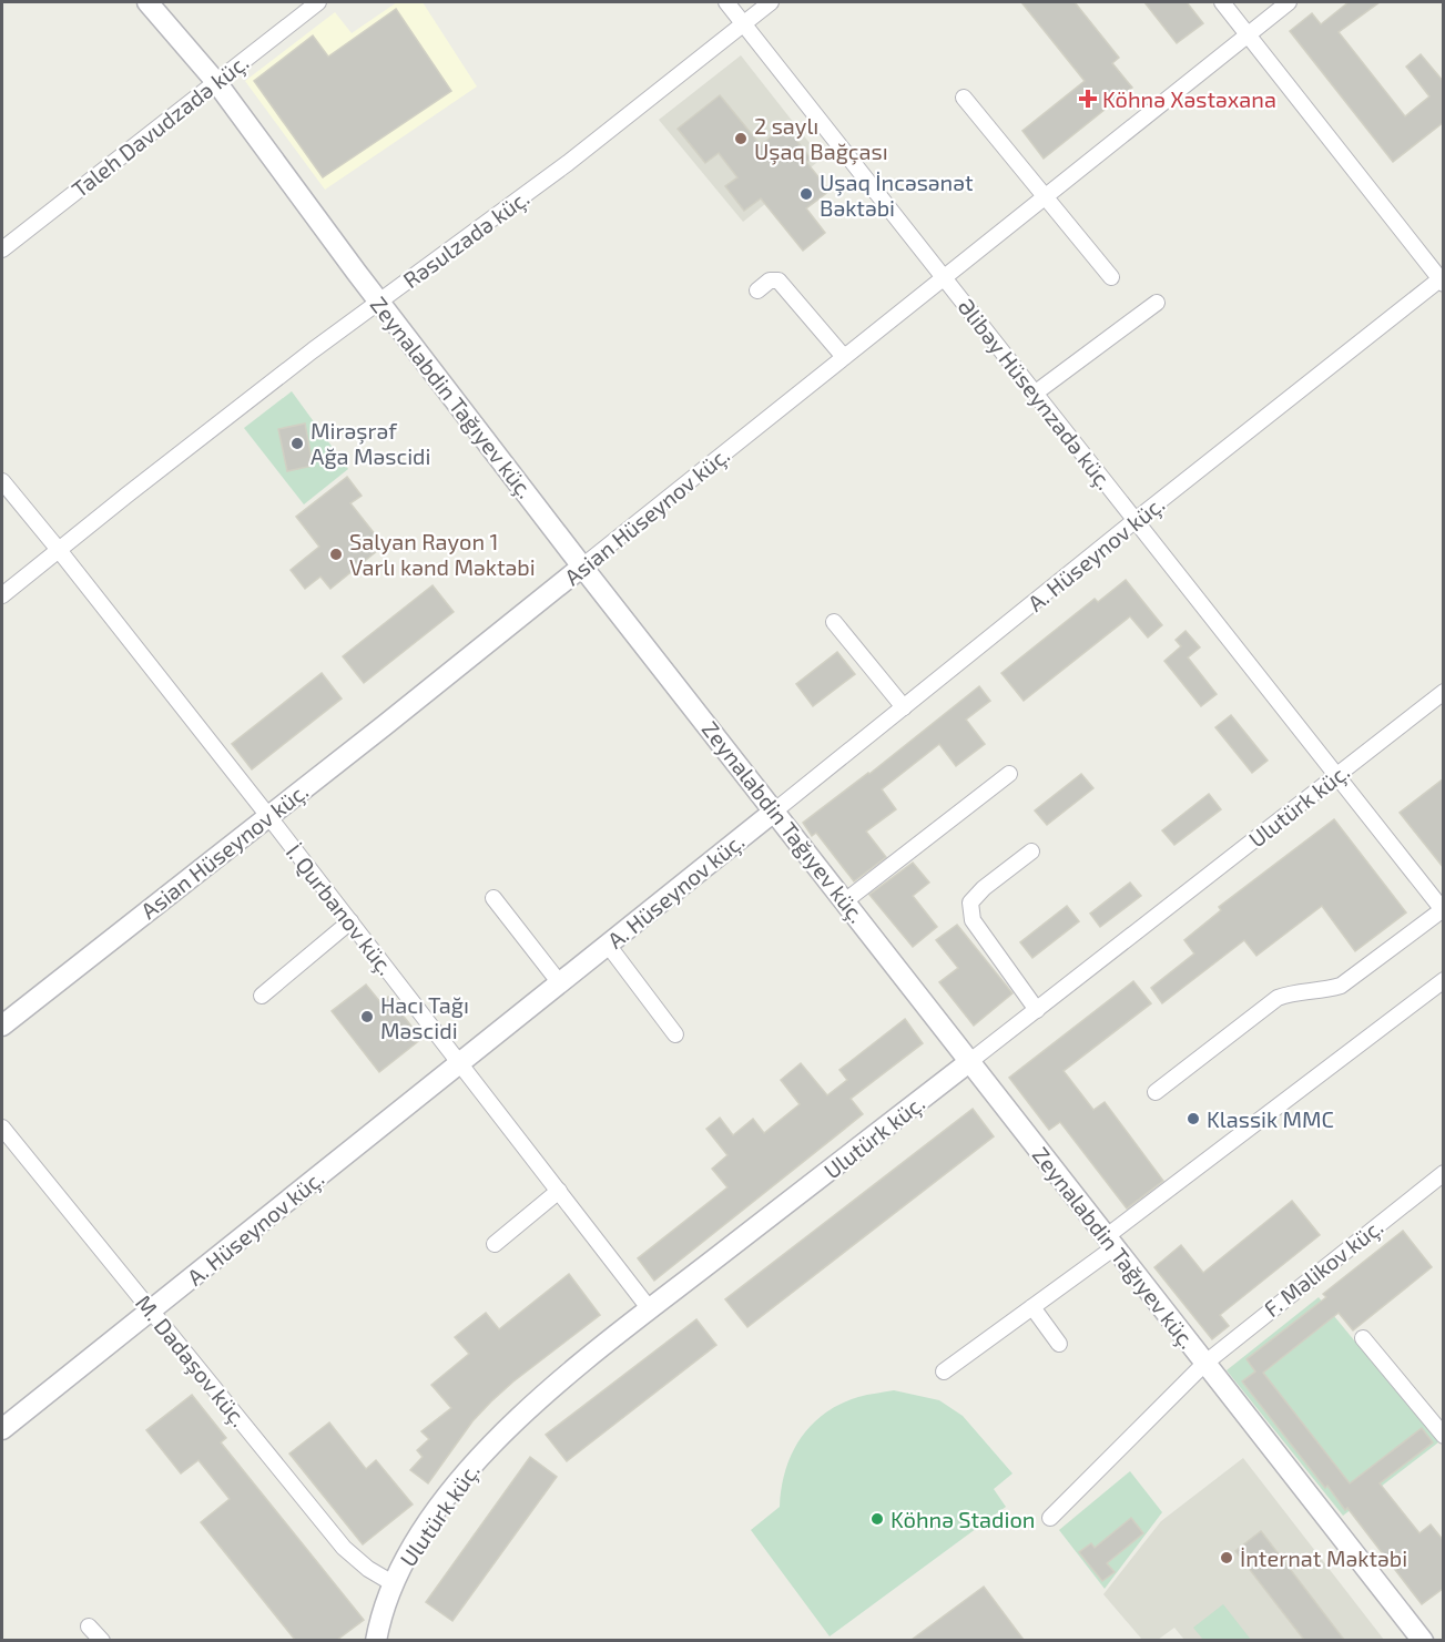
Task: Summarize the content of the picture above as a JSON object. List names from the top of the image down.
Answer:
{
  "streets": {
    "street": [
      "Taleh Davudzadə küç.",
      "Rəsulzadə küç.",
      "Əlibəy Hüseynzadə küç.",
      "Zeynalabdin Tağıyev küç.",
      "Asian Hüseynov küç.",
      "A. Hüseynov küç.",
      "Ulutürk küç.",
      "İ. Qurbanov küç.",
      "F. Məlikov küç.",
      "M. Dadaşov küç."
    ]
  },
  "crossings": [
    ["Taleh Davudzadə küç.", "Zeynalabdin Tağıyev küç."],
    ["Rəsulzadə küç.", "Əlibəy Hüseynzadə küç."],
    ["Rəsulzadə küç.", "Zeynalabdin Tağıyev küç."],
    ["Rəsulzadə küç.", "İ. Qurbanov küç."],
    ["Əlibəy Hüseynzadə küç.", "Asian Hüseynov küç."],
    ["Əlibəy Hüseynzadə küç.", "A. Hüseynov küç."],
    ["Əlibəy Hüseynzadə küç.", "Ulutürk küç."],
    ["Zeynalabdin Tağıyev küç.", "Asian Hüseynov küç."],
    ["Zeynalabdin Tağıyev küç.", "A. Hüseynov küç."],
    ["Zeynalabdin Tağıyev küç.", "Ulutürk küç."],
    ["Zeynalabdin Tağıyev küç.", "F. Məlikov küç."],
    ["Asian Hüseynov küç.", "İ. Qurbanov küç."],
    ["A. Hüseynov küç.", "İ. Qurbanov küç."],
    ["A. Hüseynov küç.", "M. Dadaşov küç."],
    ["Ulutürk küç.", "İ. Qurbanov küç."],
    ["Ulutürk küç.", "M. Dadaşov küç."]
  ],
  "places": {
    "health": ["Köhnə Xəstəxana"],
    "other": [
      "2 saylı Uşaq Bağçası",
      "Uşaq İncəsənət Bəktəbi",
      "Mirəşrəf Ağa Məscidi",
      "Salyan Rayon 1 Varlı kənd Məktəbi",
      "Hacı Tağı Məscidi",
      "Klassik MMC",
      "Köhnə Stadion",
      "İnternat Məktəbi"
    ]
  }
}
